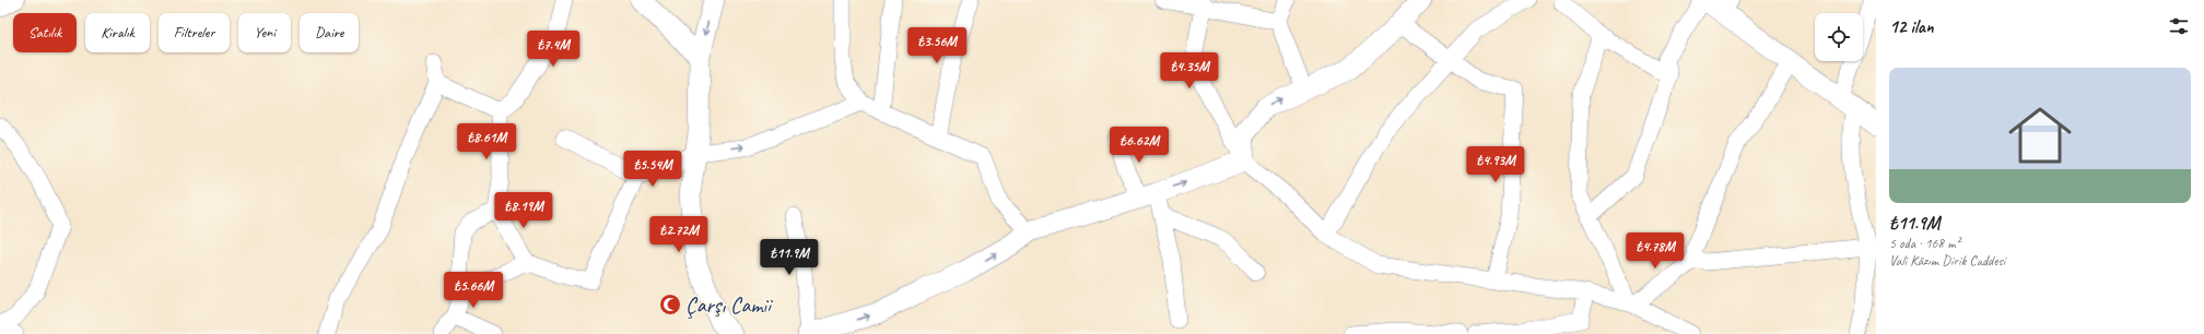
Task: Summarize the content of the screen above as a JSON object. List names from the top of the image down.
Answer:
{
  "places": {
    "mosque": ["Çarşı Camii"]
  },
  "page": {
    "heading": "12 ilan",
    "chip": [
      "Satılık",
      "Kiralık",
      "Filtreler",
      "Yeni",
      "Daire"
    ],
    "price": [
      "₺3.56M",
      "₺7.4M",
      "₺4.35M",
      "₺8.61M",
      "₺6.62M",
      "₺4.93M",
      "₺5.54M",
      "₺8.19M",
      "₺2.72M",
      "₺4.78M",
      "₺11.9M",
      "₺5.66M"
    ],
    "list": [
      {
        "name": "₺11.9M",
        "note": "5 oda · 168 m² · Vali Kâzım Dirik Caddesi"
      }
    ]
  }
}
